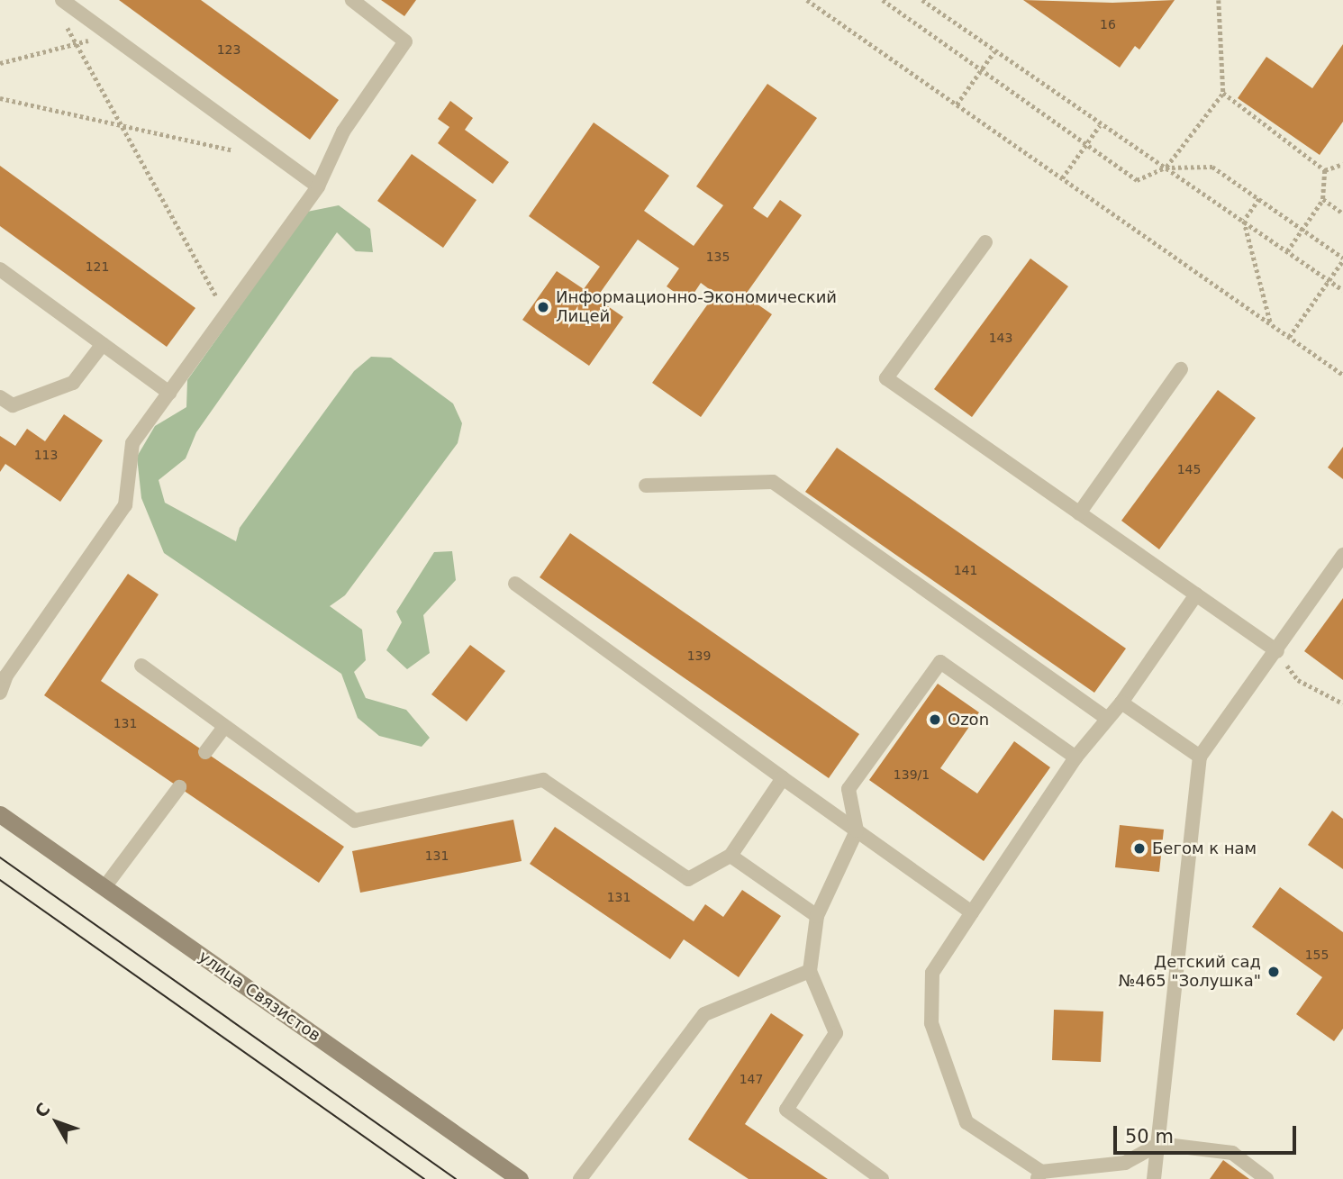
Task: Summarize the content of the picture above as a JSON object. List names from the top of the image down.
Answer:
{
  "streets": {
    "main road": ["улица Связистов"]
  },
  "places": [
    "Информационно-Экономический Лицей",
    "Ozon",
    "Бегом к нам",
    "Детский сад №465 \"Золушка\""
  ],
  "house_numbers": [
    "16",
    "123",
    "135",
    "121",
    "143",
    "113",
    "145",
    "141",
    "139",
    "131",
    "139/1",
    "131",
    "131",
    "155",
    "147"
  ],
  "scale_bar": "50 m",
  "north": "top left"
}
